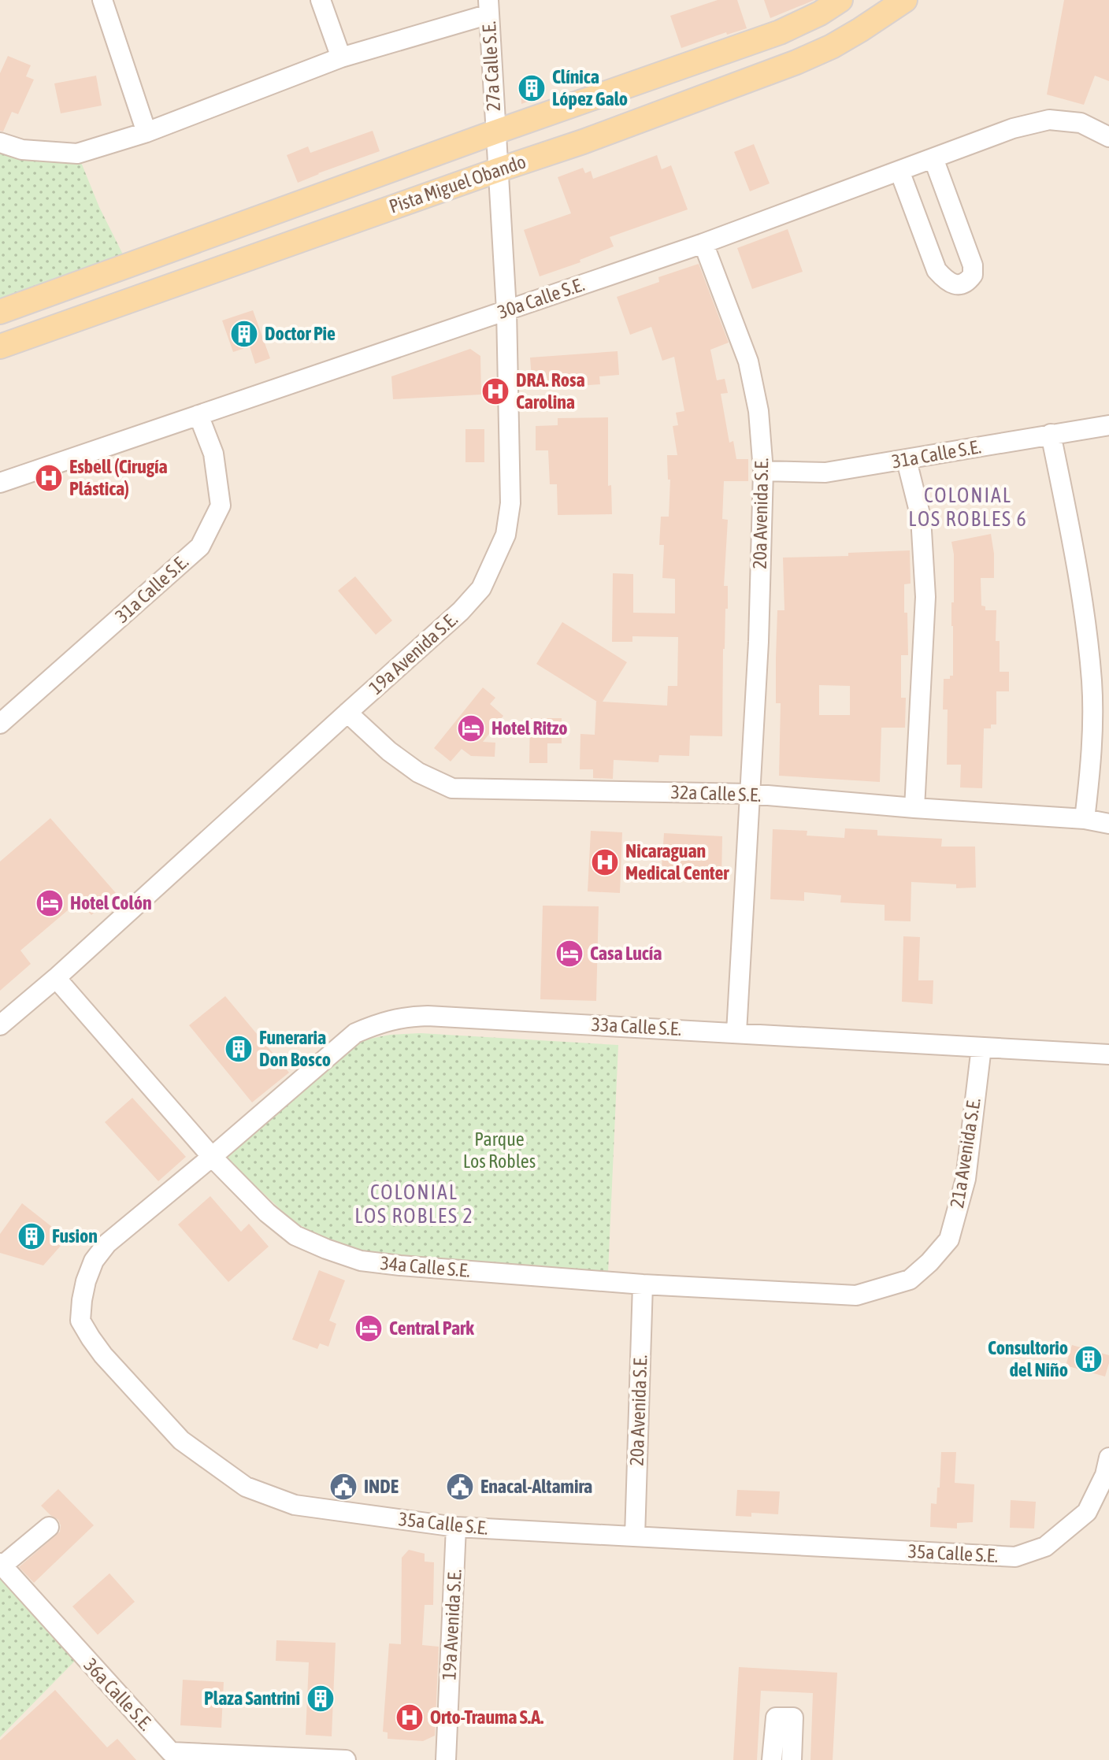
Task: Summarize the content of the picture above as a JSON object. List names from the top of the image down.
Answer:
{
  "streets": {
    "main road": ["Pista Miguel Obando"],
    "street": [
      "27a Calle S.E.",
      "30a Calle S.E.",
      "31a Calle S.E.",
      "20a Avenida S.E.",
      "19a Avenida S.E.",
      "32a Calle S.E.",
      "33a Calle S.E.",
      "21a Avenida S.E.",
      "34a Calle S.E.",
      "35a Calle S.E.",
      "36a Calle S.E."
    ]
  },
  "crossings": [
    ["27a Calle S.E.", "Pista Miguel Obando"],
    ["27a Calle S.E.", "19a Avenida S.E."],
    ["Pista Miguel Obando", "19a Avenida S.E."],
    ["30a Calle S.E.", "31a Calle S.E."],
    ["30a Calle S.E.", "20a Avenida S.E."],
    ["30a Calle S.E.", "19a Avenida S.E."],
    ["31a Calle S.E.", "20a Avenida S.E."],
    ["20a Avenida S.E.", "32a Calle S.E."],
    ["20a Avenida S.E.", "33a Calle S.E."],
    ["20a Avenida S.E.", "34a Calle S.E."],
    ["20a Avenida S.E.", "35a Calle S.E."],
    ["19a Avenida S.E.", "32a Calle S.E."],
    ["19a Avenida S.E.", "34a Calle S.E."],
    ["19a Avenida S.E.", "35a Calle S.E."],
    ["33a Calle S.E.", "21a Avenida S.E."],
    ["33a Calle S.E.", "34a Calle S.E."],
    ["33a Calle S.E.", "35a Calle S.E."],
    ["21a Avenida S.E.", "34a Calle S.E."],
    ["34a Calle S.E.", "35a Calle S.E."]
  ],
  "districts": ["COLONIAL LOS ROBLES 6", "COLONIAL LOS ROBLES 2"],
  "parks": ["Parque Los Robles"],
  "places": {
    "building": [
      "Clínica López Galo",
      "Doctor Pie",
      "Funeraria Don Bosco",
      "Fusion",
      "Consultorio del Niño",
      "Plaza Santrini"
    ],
    "hospital": [
      "DRA. Rosa Carolina",
      "Esbell (Cirugía Plástica)",
      "Nicaraguan Medical Center",
      "Orto-Trauma S.A."
    ],
    "hotel": [
      "Hotel Ritzo",
      "Hotel Colón",
      "Casa Lucía",
      "Central Park"
    ],
    "public building": ["INDE", "Enacal-Altamira"]
  }
}
